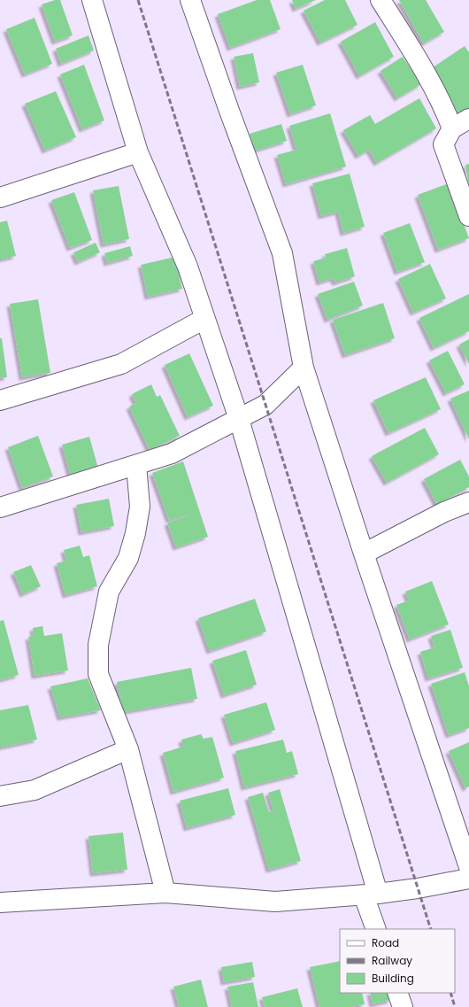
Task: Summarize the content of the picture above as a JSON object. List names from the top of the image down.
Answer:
{
  "legend": ["Road", "Railway", "Building"]
}
